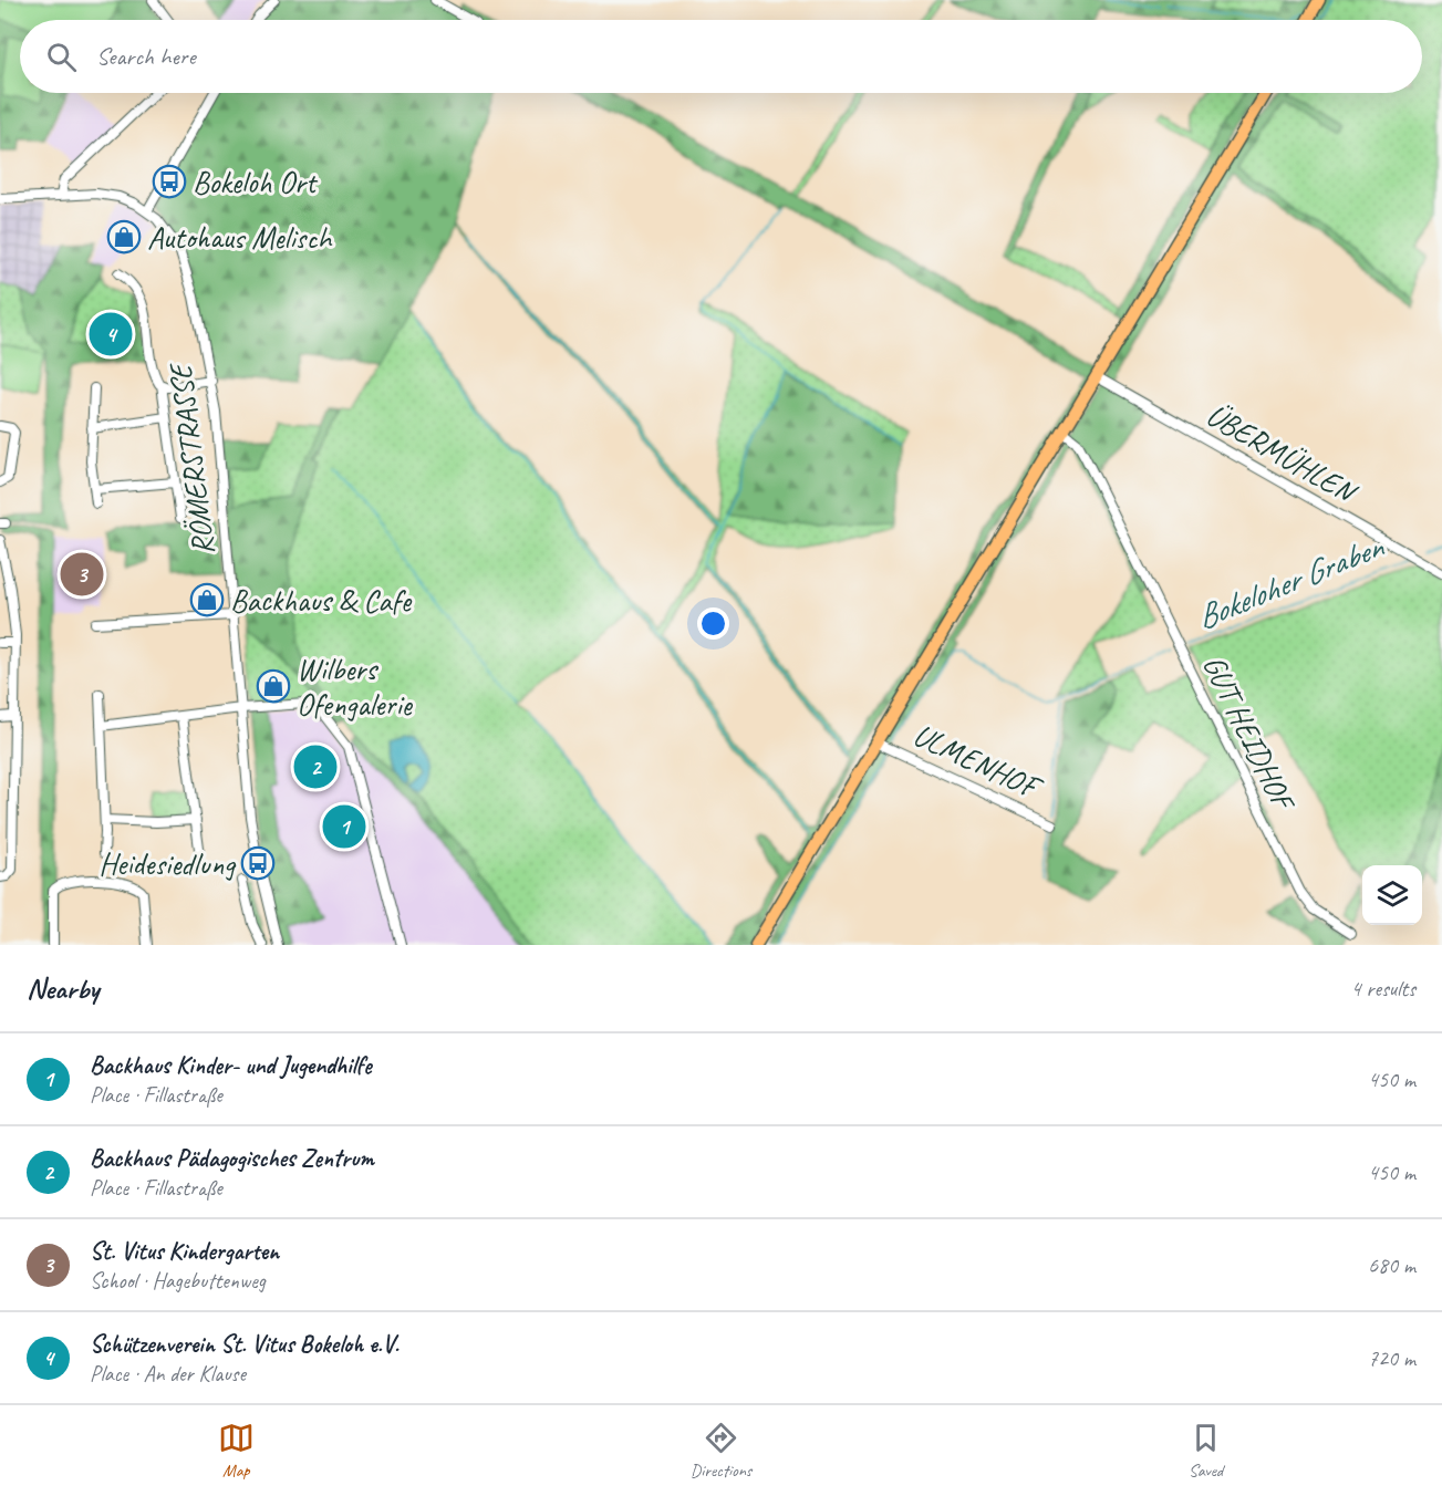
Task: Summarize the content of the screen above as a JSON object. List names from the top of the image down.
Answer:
{
  "streets": {
    "street": [
      "ÜBERMÜHLEN",
      "RÖMERSTRASSE",
      "GUT HEIDHOF",
      "ULMENHOF"
    ]
  },
  "water": ["Bokeloher Graben"],
  "places": {
    "bus stop": ["Bokeloh Ort", "Heidesiedlung"],
    "shop": ["Autohaus Melisch", "Backhaus & Cafe", "Wilbers Ofengalerie"]
  },
  "page": {
    "search": "Search here",
    "pins": [
      "4",
      "3",
      "2",
      "1"
    ],
    "heading": ["Nearby", "4 results"],
    "list": [
      {
        "mark": "1",
        "name": "Backhaus Kinder- und Jugendhilfe",
        "note": "Place · Fillastraße",
        "value": "450 m"
      },
      {
        "mark": "2",
        "name": "Backhaus Pädagogisches Zentrum",
        "note": "Place · Fillastraße",
        "value": "450 m"
      },
      {
        "mark": "3",
        "name": "St. Vitus Kindergarten",
        "note": "School · Hagebuttenweg",
        "value": "680 m"
      },
      {
        "mark": "4",
        "name": "Schützenverein St. Vitus Bokeloh e.V.",
        "note": "Place · An der Klause",
        "value": "720 m"
      }
    ],
    "nav": ["Map", "Directions", "Saved"]
  }
}
